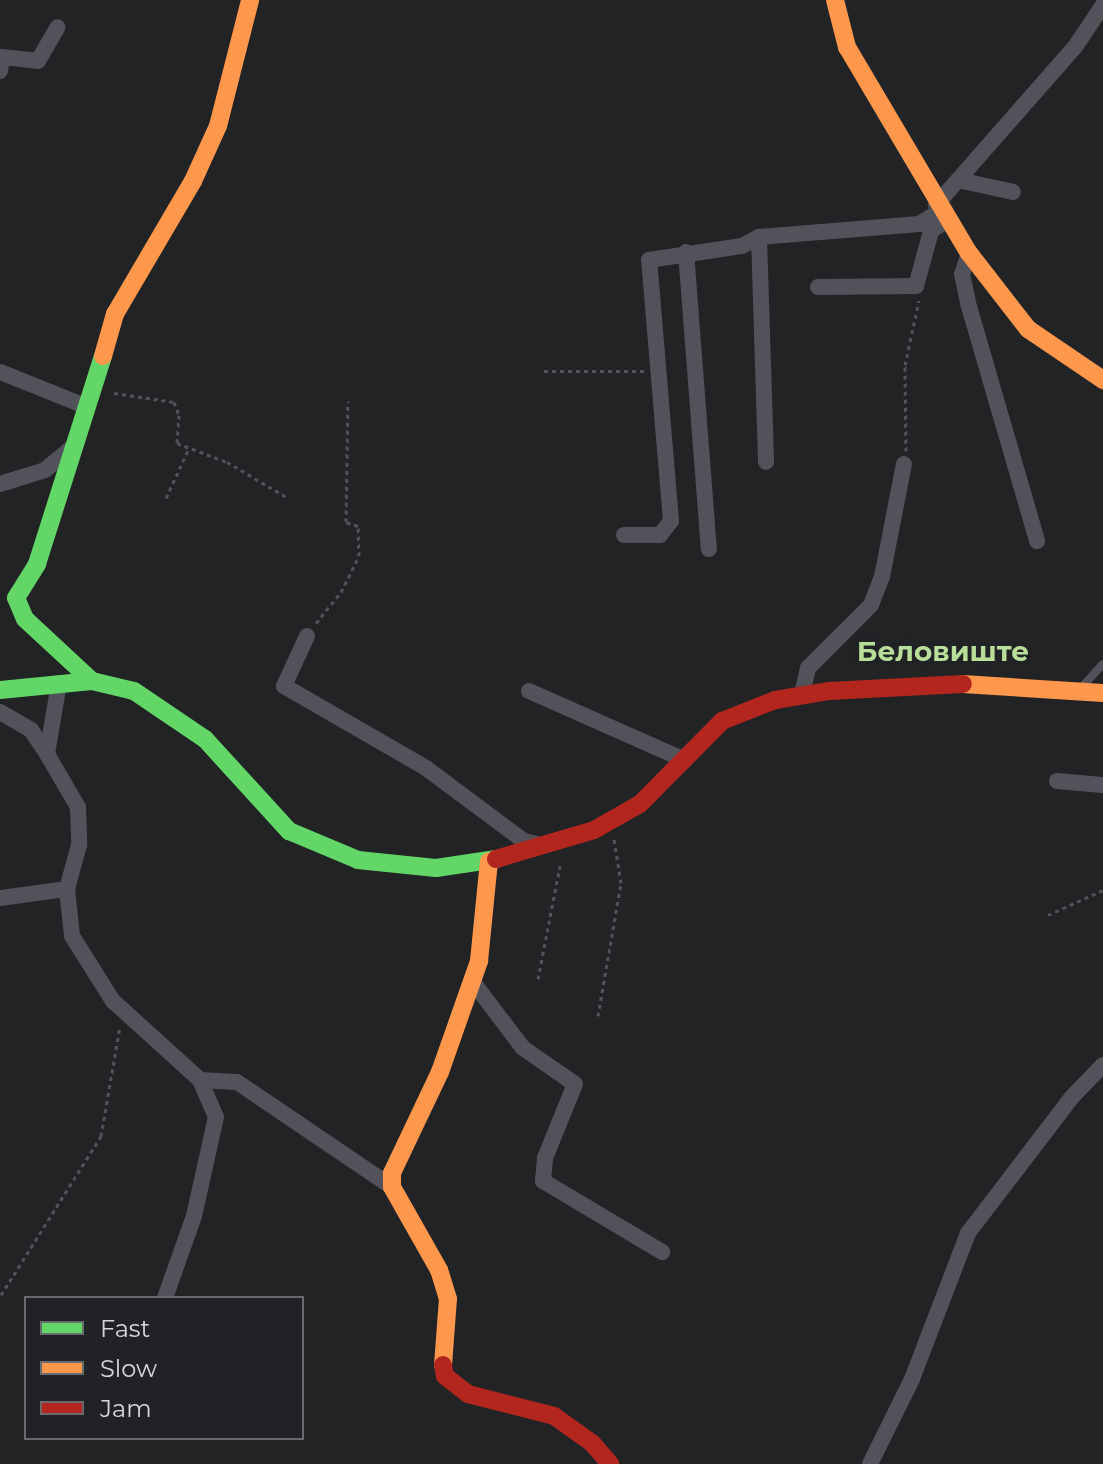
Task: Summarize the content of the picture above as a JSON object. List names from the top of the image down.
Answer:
{
  "districts": ["Беловиште"],
  "legend": ["Fast", "Slow", "Jam"]
}
